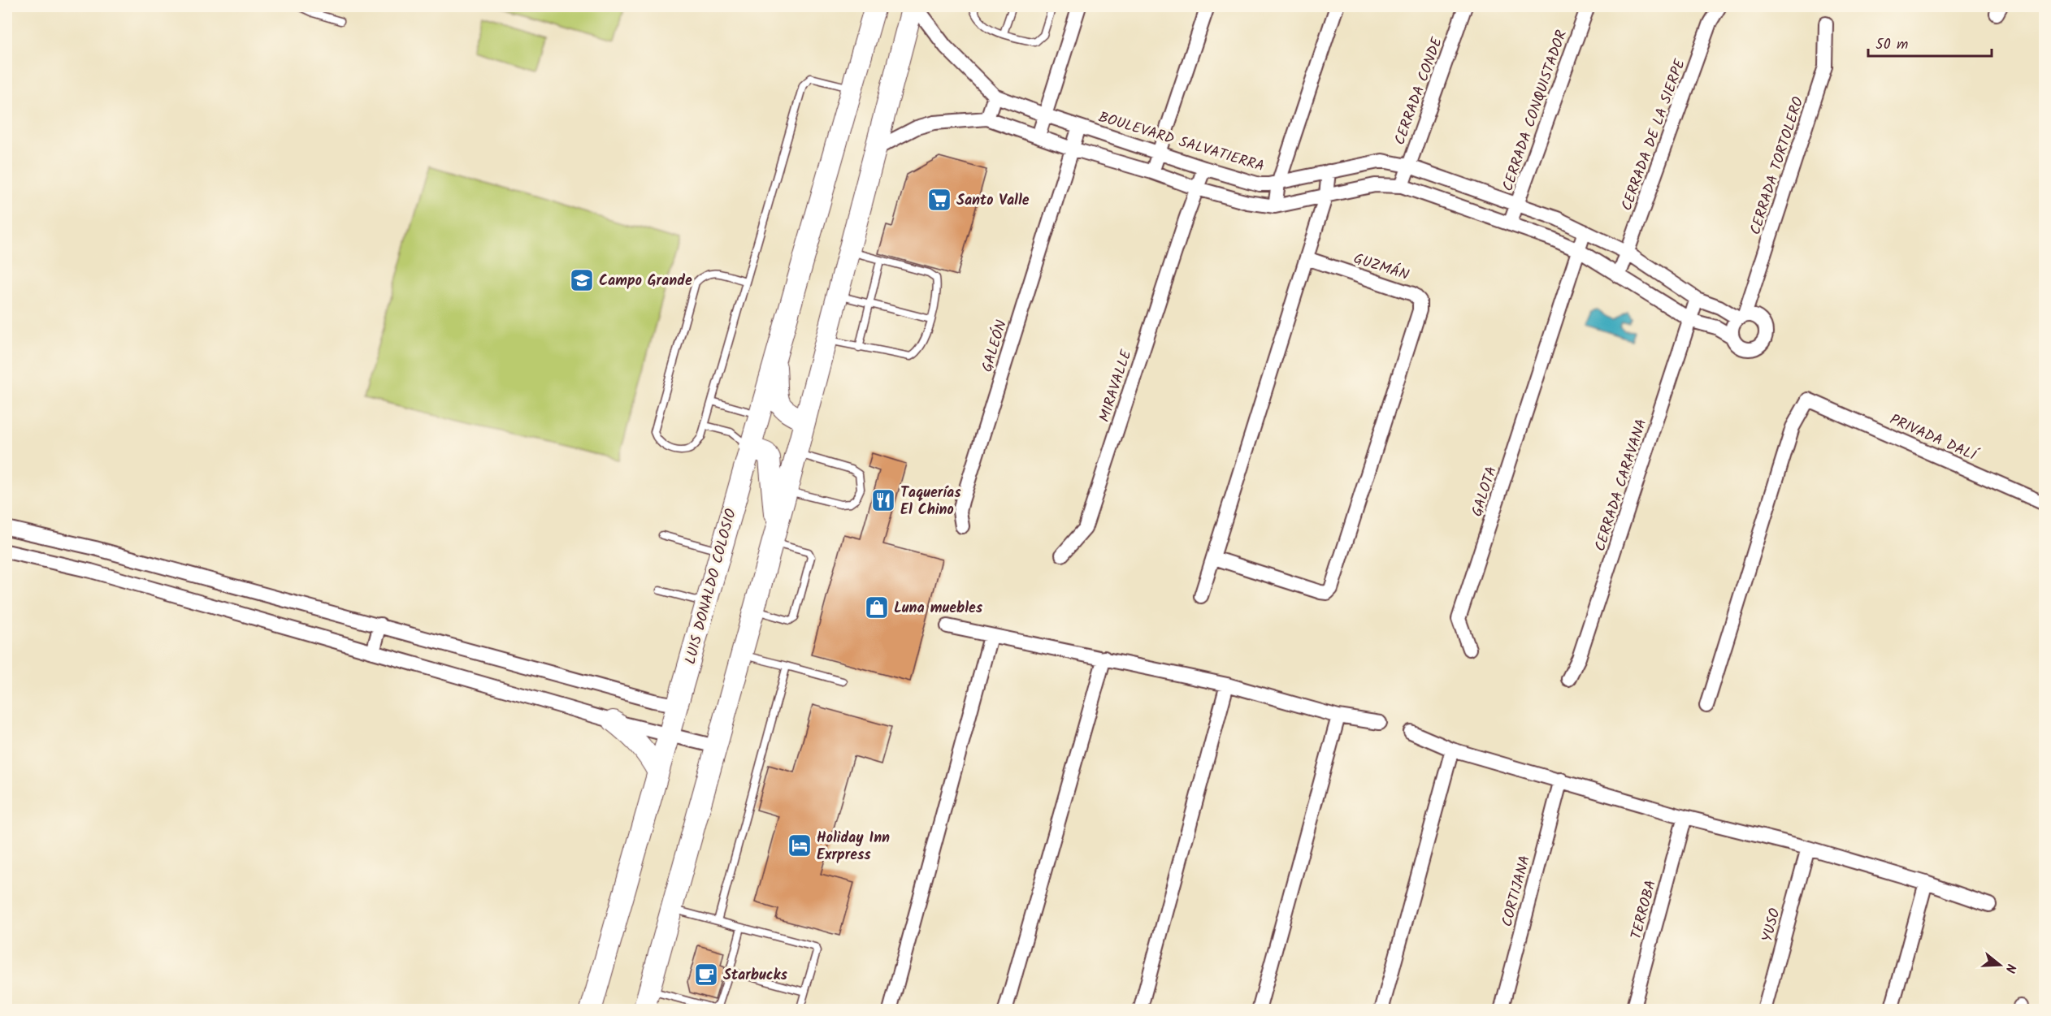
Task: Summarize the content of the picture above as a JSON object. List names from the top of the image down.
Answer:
{
  "streets": {
    "main road": ["LUIS DONALDO COLOSIO"],
    "street": [
      "CERRADA CONDE",
      "CERRADA CONQUISTADOR",
      "CERRADA DE LA SIERPE",
      "BOULEVARD SALVATIERRA",
      "CERRADA TORTOLERO",
      "GUZMÁN",
      "GALEÓN",
      "MIRAVALLE",
      "PRIVADA DALÍ",
      "CERRADA CARAVANA",
      "GALOTA",
      "CORTIJANA",
      "TERROBA",
      "YUSO"
    ]
  },
  "crossings": [
    ["CERRADA CONDE", "BOULEVARD SALVATIERRA"],
    ["CERRADA CONQUISTADOR", "BOULEVARD SALVATIERRA"],
    ["CERRADA DE LA SIERPE", "BOULEVARD SALVATIERRA"],
    ["BOULEVARD SALVATIERRA", "CERRADA TORTOLERO"],
    ["BOULEVARD SALVATIERRA", "GALEÓN"],
    ["BOULEVARD SALVATIERRA", "MIRAVALLE"],
    ["BOULEVARD SALVATIERRA", "CERRADA CARAVANA"],
    ["BOULEVARD SALVATIERRA", "GALOTA"]
  ],
  "places": {
    "supermarket": ["Santo Valle"],
    "school or university": ["Campo Grande"],
    "restaurant": ["Taquerías El Chino"],
    "shop": ["Luna muebles"],
    "hotel": ["Holiday Inn Exrpress"],
    "cafe": ["Starbucks"]
  },
  "scale_bar": "50 m",
  "north": "right"
}
